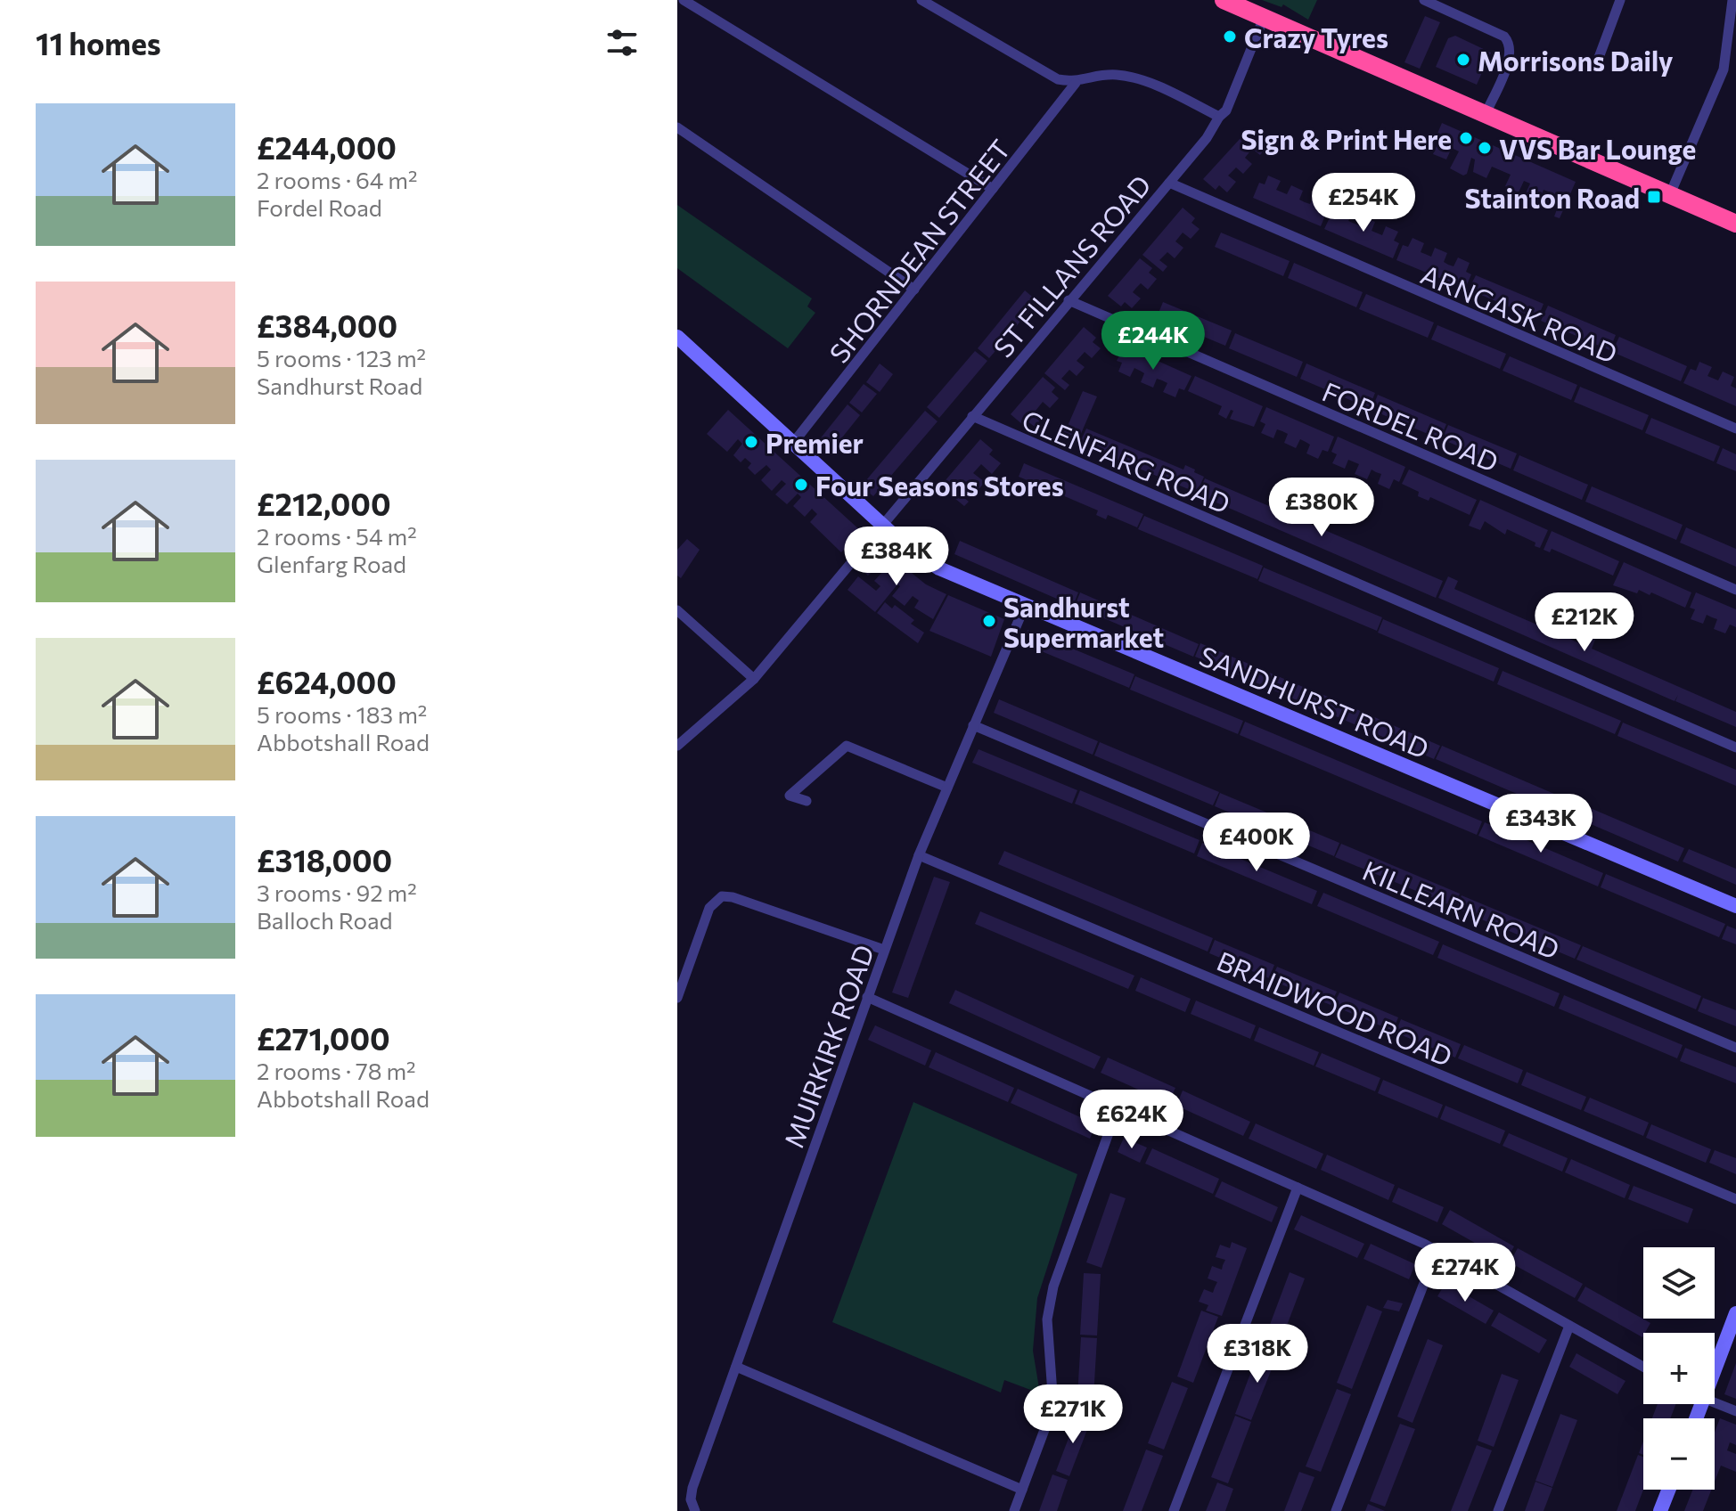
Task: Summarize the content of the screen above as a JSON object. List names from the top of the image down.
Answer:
{
  "streets": {
    "street": [
      "SHORNDEAN STREET",
      "ST FILLANS ROAD",
      "ARNGASK ROAD",
      "FORDEL ROAD",
      "GLENFARG ROAD",
      "SANDHURST ROAD",
      "KILLEARN ROAD",
      "BRAIDWOOD ROAD",
      "MUIRKIRK ROAD"
    ]
  },
  "crossings": [
    ["SHORNDEAN STREET", "SANDHURST ROAD"],
    ["ST FILLANS ROAD", "ARNGASK ROAD"],
    ["ST FILLANS ROAD", "FORDEL ROAD"],
    ["ST FILLANS ROAD", "GLENFARG ROAD"],
    ["ST FILLANS ROAD", "SANDHURST ROAD"],
    ["SANDHURST ROAD", "MUIRKIRK ROAD"],
    ["KILLEARN ROAD", "MUIRKIRK ROAD"],
    ["BRAIDWOOD ROAD", "MUIRKIRK ROAD"]
  ],
  "places": {
    "other": [
      "Crazy Tyres",
      "Morrisons Daily",
      "Sign & Print Here",
      "VVS Bar Lounge",
      "Premier",
      "Four Seasons Stores",
      "Sandhurst Supermarket"
    ],
    "transit": ["Stainton Road"]
  },
  "page": {
    "heading": "11 homes",
    "list": [
      {
        "name": "£244,000",
        "note": "2 rooms · 64 m² · Fordel Road"
      },
      {
        "name": "£384,000",
        "note": "5 rooms · 123 m² · Sandhurst Road"
      },
      {
        "name": "£212,000",
        "note": "2 rooms · 54 m² · Glenfarg Road"
      },
      {
        "name": "£624,000",
        "note": "5 rooms · 183 m² · Abbotshall Road"
      },
      {
        "name": "£318,000",
        "note": "3 rooms · 92 m² · Balloch Road"
      },
      {
        "name": "£271,000",
        "note": "2 rooms · 78 m² · Abbotshall Road"
      }
    ],
    "price": [
      "£254K",
      "£244K",
      "£380K",
      "£384K",
      "£212K",
      "£343K",
      "£400K",
      "£624K",
      "£274K",
      "£318K",
      "£271K"
    ],
    "map_buttons": ["+", "−"]
  }
}
